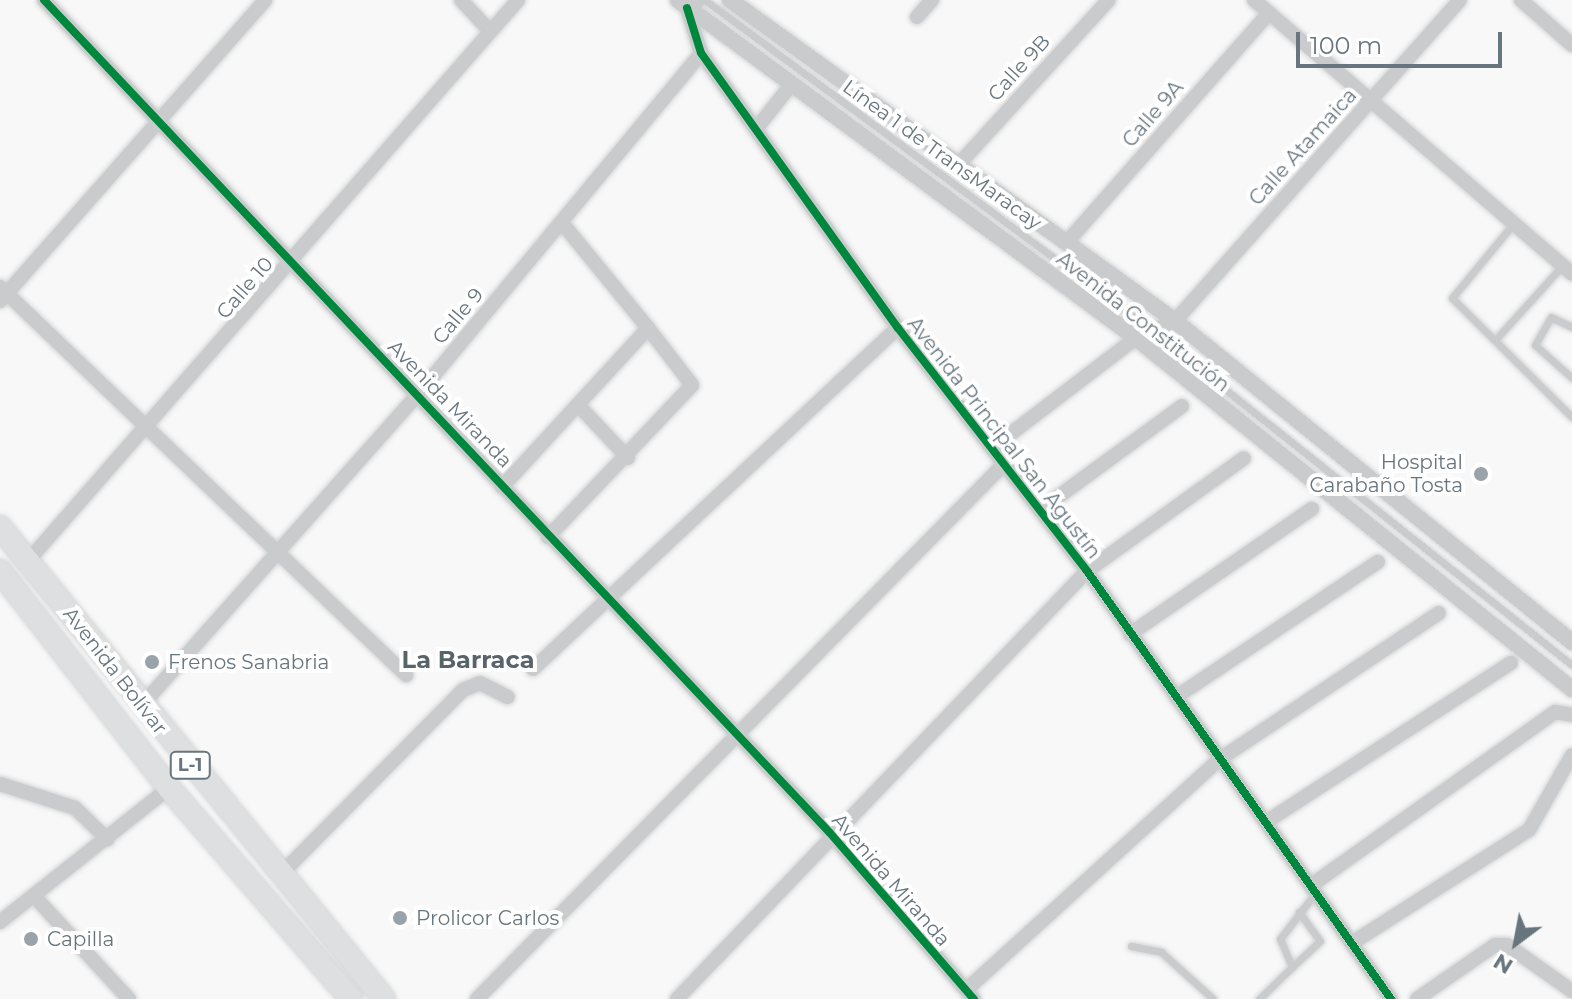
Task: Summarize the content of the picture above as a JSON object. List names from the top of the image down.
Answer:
{
  "streets": {
    "main road": ["Avenida Bolívar", "L-1"],
    "street": [
      "Calle 9B",
      "Calle 9A",
      "Calle Atamaica",
      "Calle 10",
      "Calle 9",
      "Avenida Constitución",
      "Avenida Miranda",
      "Avenida Principal San Agustín"
    ],
    "lane": ["Línea 1 de TransMaracay"]
  },
  "crossings": [
    ["Calle 9B", "Avenida Constitución"],
    ["Calle 9A", "Avenida Constitución"],
    ["Calle Atamaica", "Avenida Constitución"],
    ["Calle 10", "Avenida Miranda"],
    ["Calle 10", "Avenida Bolívar"],
    ["Calle 9", "Avenida Miranda"],
    ["Calle 9", "Avenida Principal San Agustín"],
    ["Calle 9", "Avenida Bolívar"],
    ["Avenida Constitución", "Avenida Principal San Agustín"]
  ],
  "districts": ["La Barraca"],
  "places": [
    "Hospital Carabaño Tosta",
    "Frenos Sanabria",
    "Prolicor Carlos",
    "Capilla"
  ],
  "scale_bar": "100 m",
  "north": "bottom left"
}
